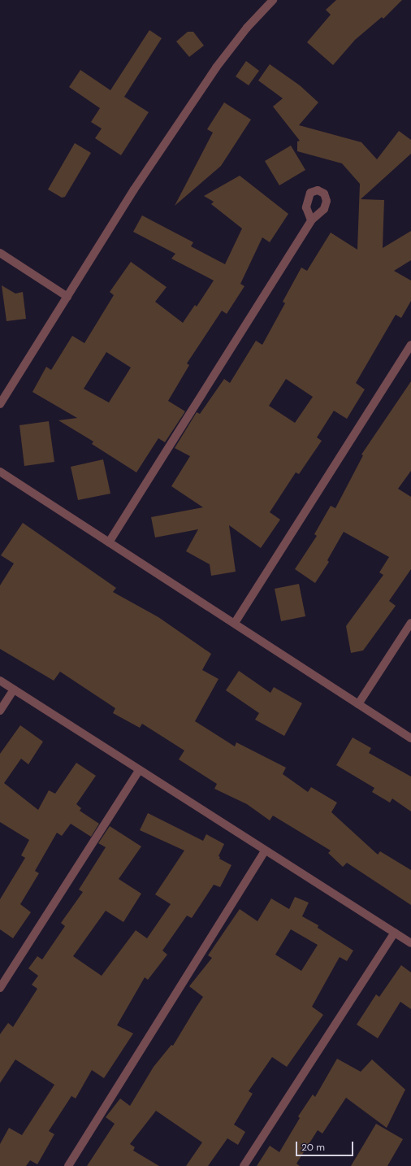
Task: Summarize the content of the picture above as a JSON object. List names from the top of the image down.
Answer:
{
  "scale_bar": "20 m"
}
